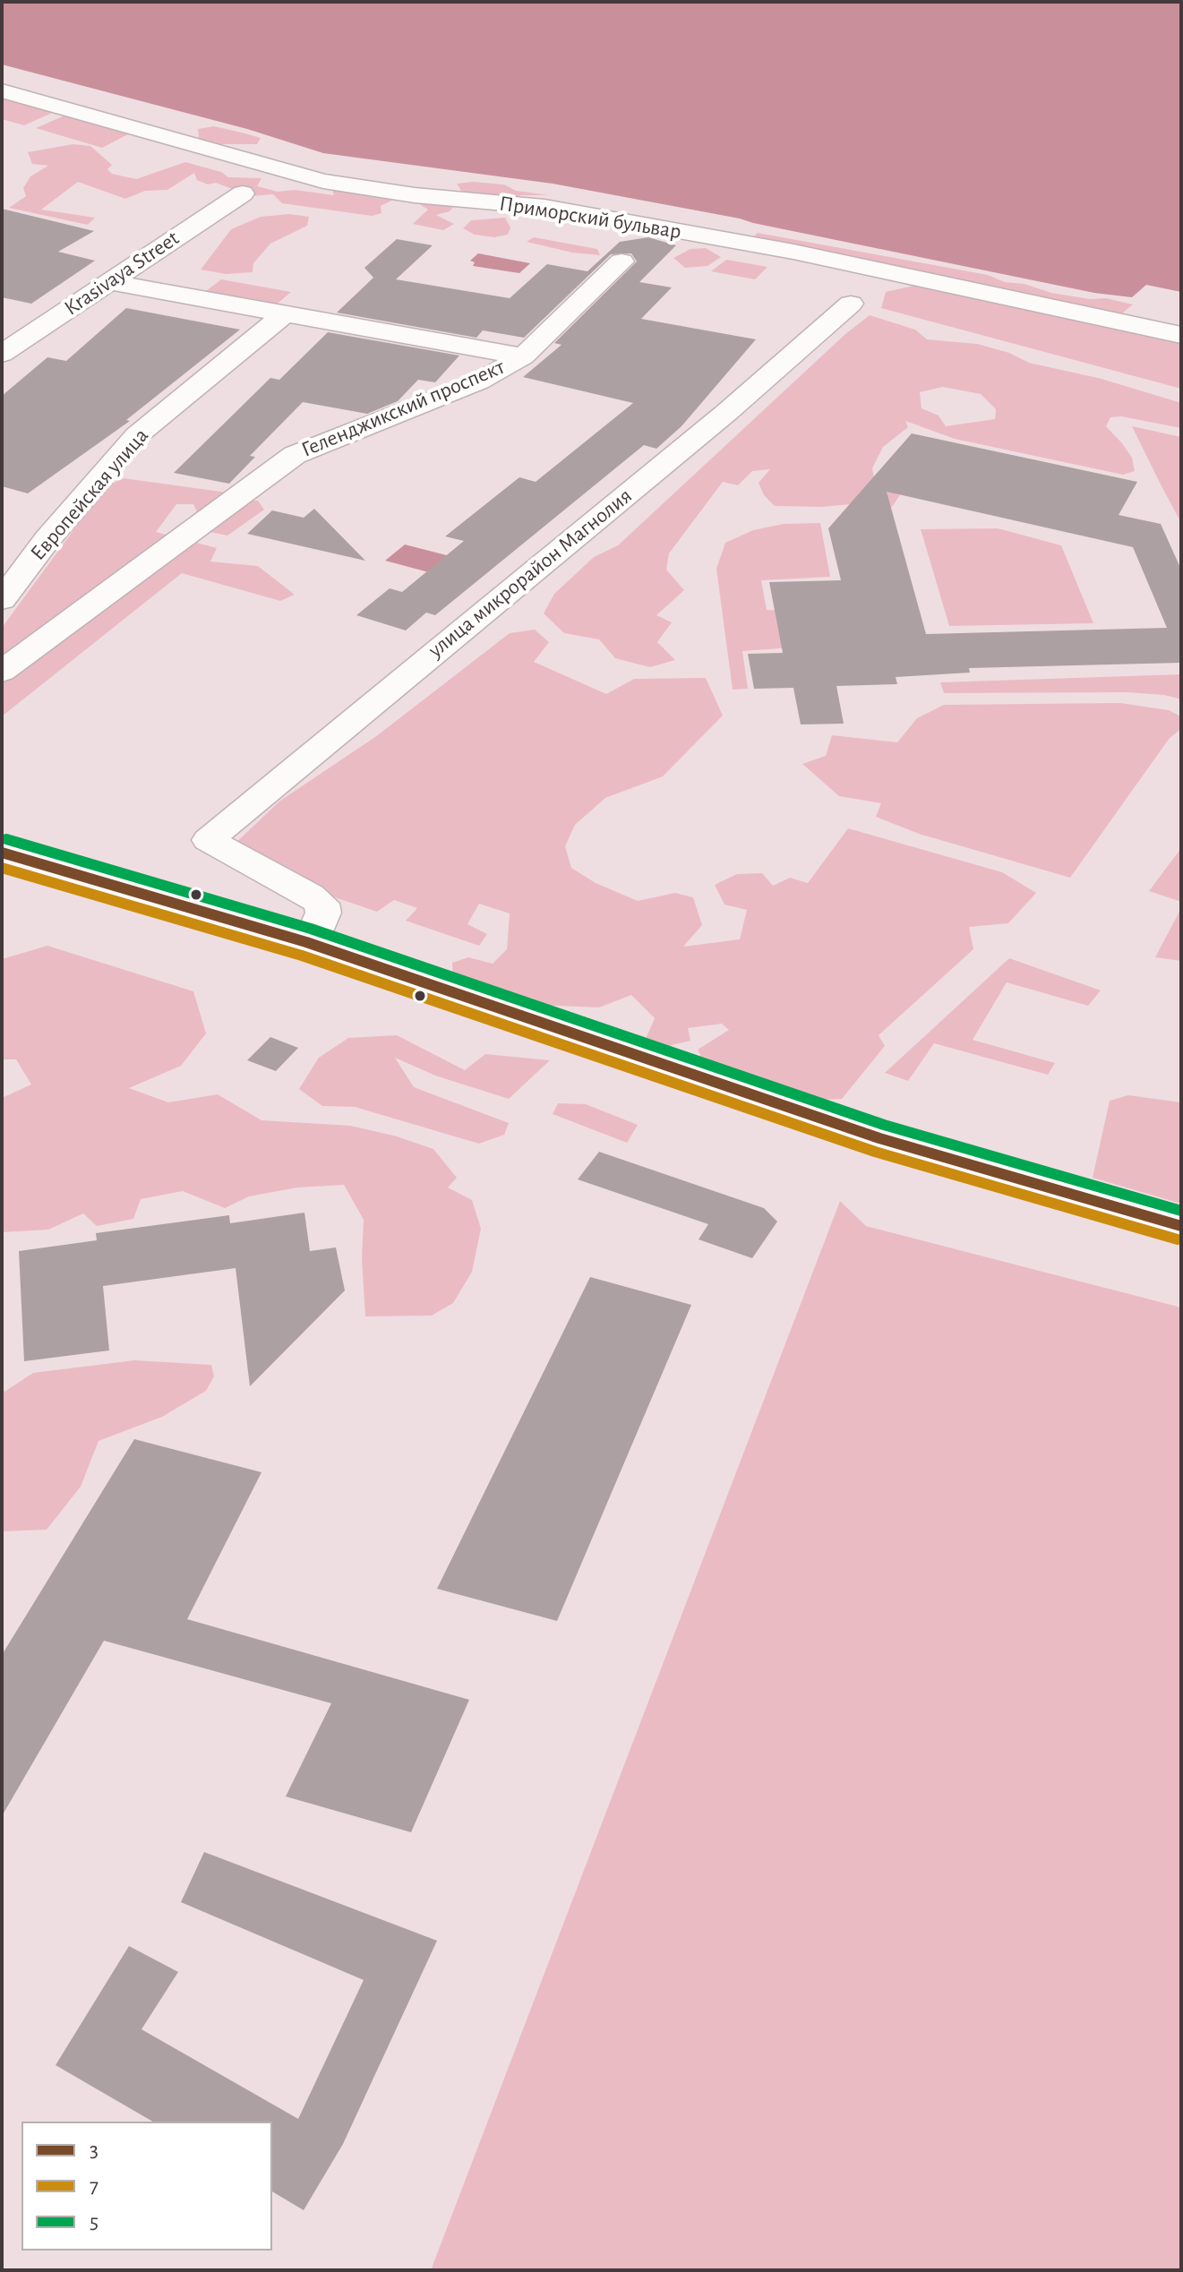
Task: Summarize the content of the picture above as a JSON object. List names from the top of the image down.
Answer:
{
  "streets": {
    "street": [
      "Приморский бульвар",
      "Krasivaya Street",
      "Геленджикский проспект",
      "Европейская улица",
      "улица микрорайон Магнолия"
    ]
  },
  "lines": ["transit line 5", "transit line 3", "transit line 7"],
  "legend": ["3", "7", "5"]
}
